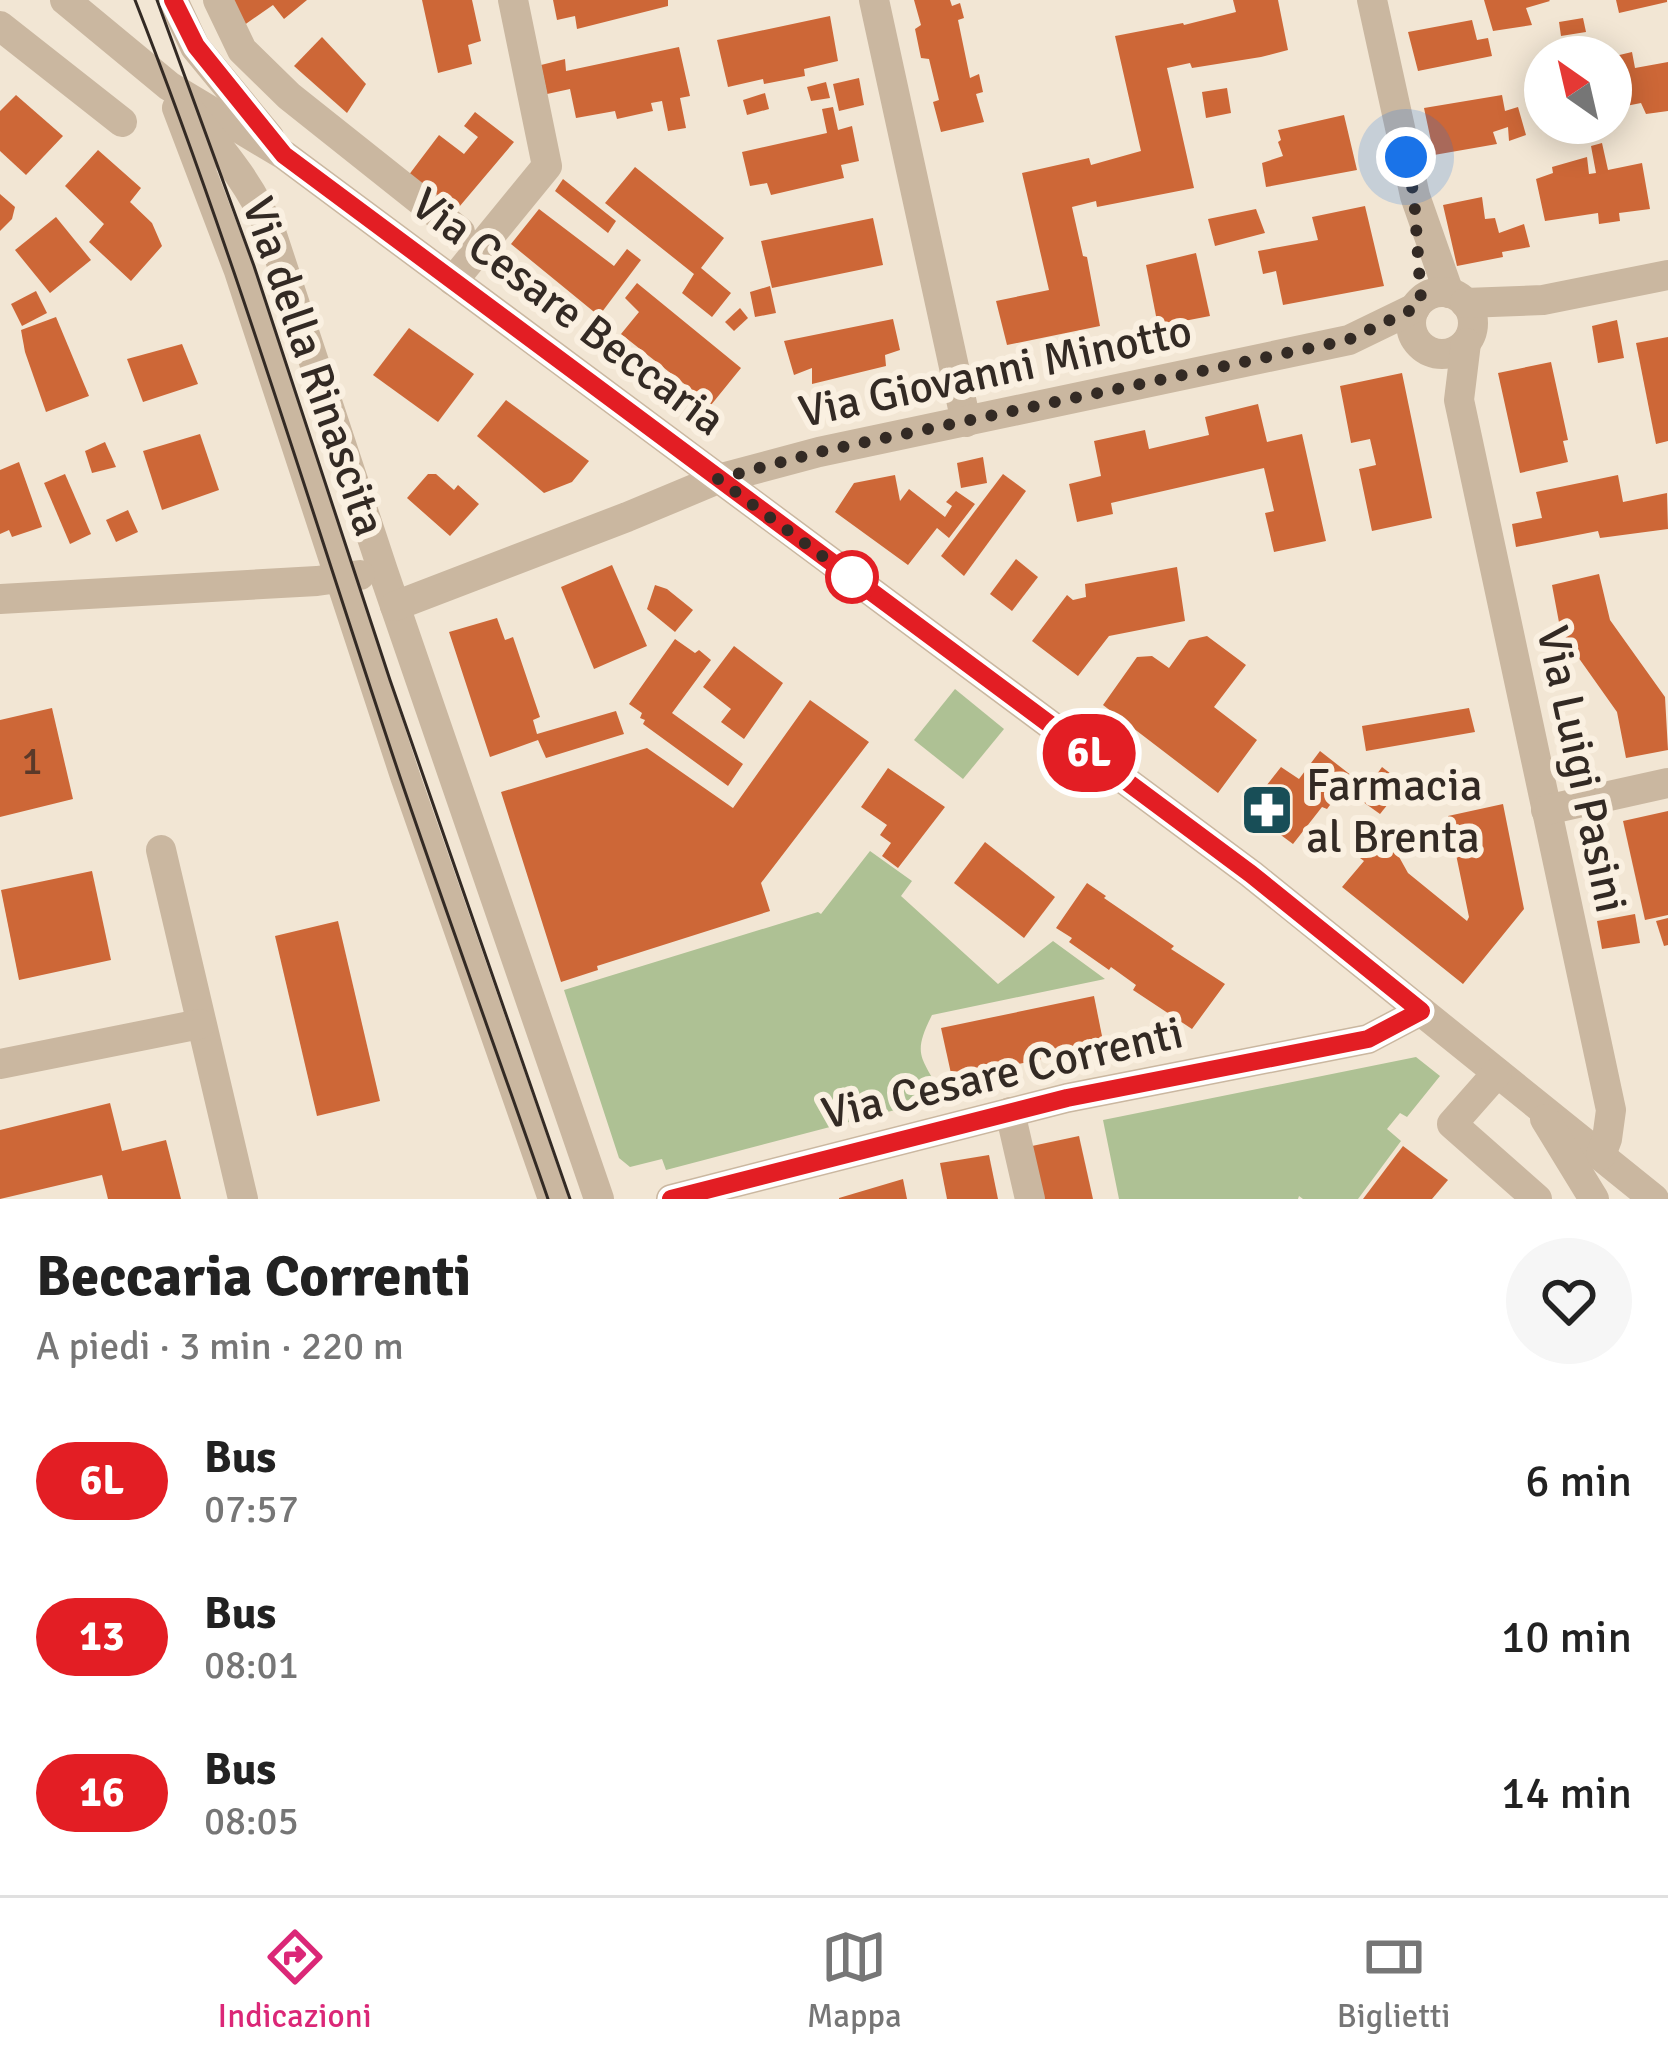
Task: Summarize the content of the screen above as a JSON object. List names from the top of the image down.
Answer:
{
  "streets": {
    "street": [
      "Via Cesare Beccaria",
      "Via della Rinascita",
      "Via Giovanni Minotto",
      "Via Luigi Pasini",
      "Via Cesare Correnti"
    ]
  },
  "crossings": [
    ["Via Cesare Beccaria", "Via della Rinascita"],
    ["Via Cesare Beccaria", "Via Giovanni Minotto"],
    ["Via Cesare Beccaria", "Via Luigi Pasini"],
    ["Via Cesare Beccaria", "Via Cesare Correnti"],
    ["Via della Rinascita", "Via Giovanni Minotto"],
    ["Via Giovanni Minotto", "Via Luigi Pasini"]
  ],
  "places": {
    "pharmacy": ["Farmacia al Brenta"]
  },
  "lines": ["bus line 6L"],
  "house_numbers": ["1"],
  "north": "top left",
  "page": {
    "on_map": "6L",
    "heading": ["Beccaria Correnti", "A piedi · 3 min · 220 m"],
    "list": [
      {
        "mark": "6L",
        "name": "Bus",
        "note": "07:57",
        "value": "6 min"
      },
      {
        "mark": "13",
        "name": "Bus",
        "note": "08:01",
        "value": "10 min"
      },
      {
        "mark": "16",
        "name": "Bus",
        "note": "08:05",
        "value": "14 min"
      }
    ],
    "tabs": ["Indicazioni", "Mappa", "Biglietti"]
  }
}
